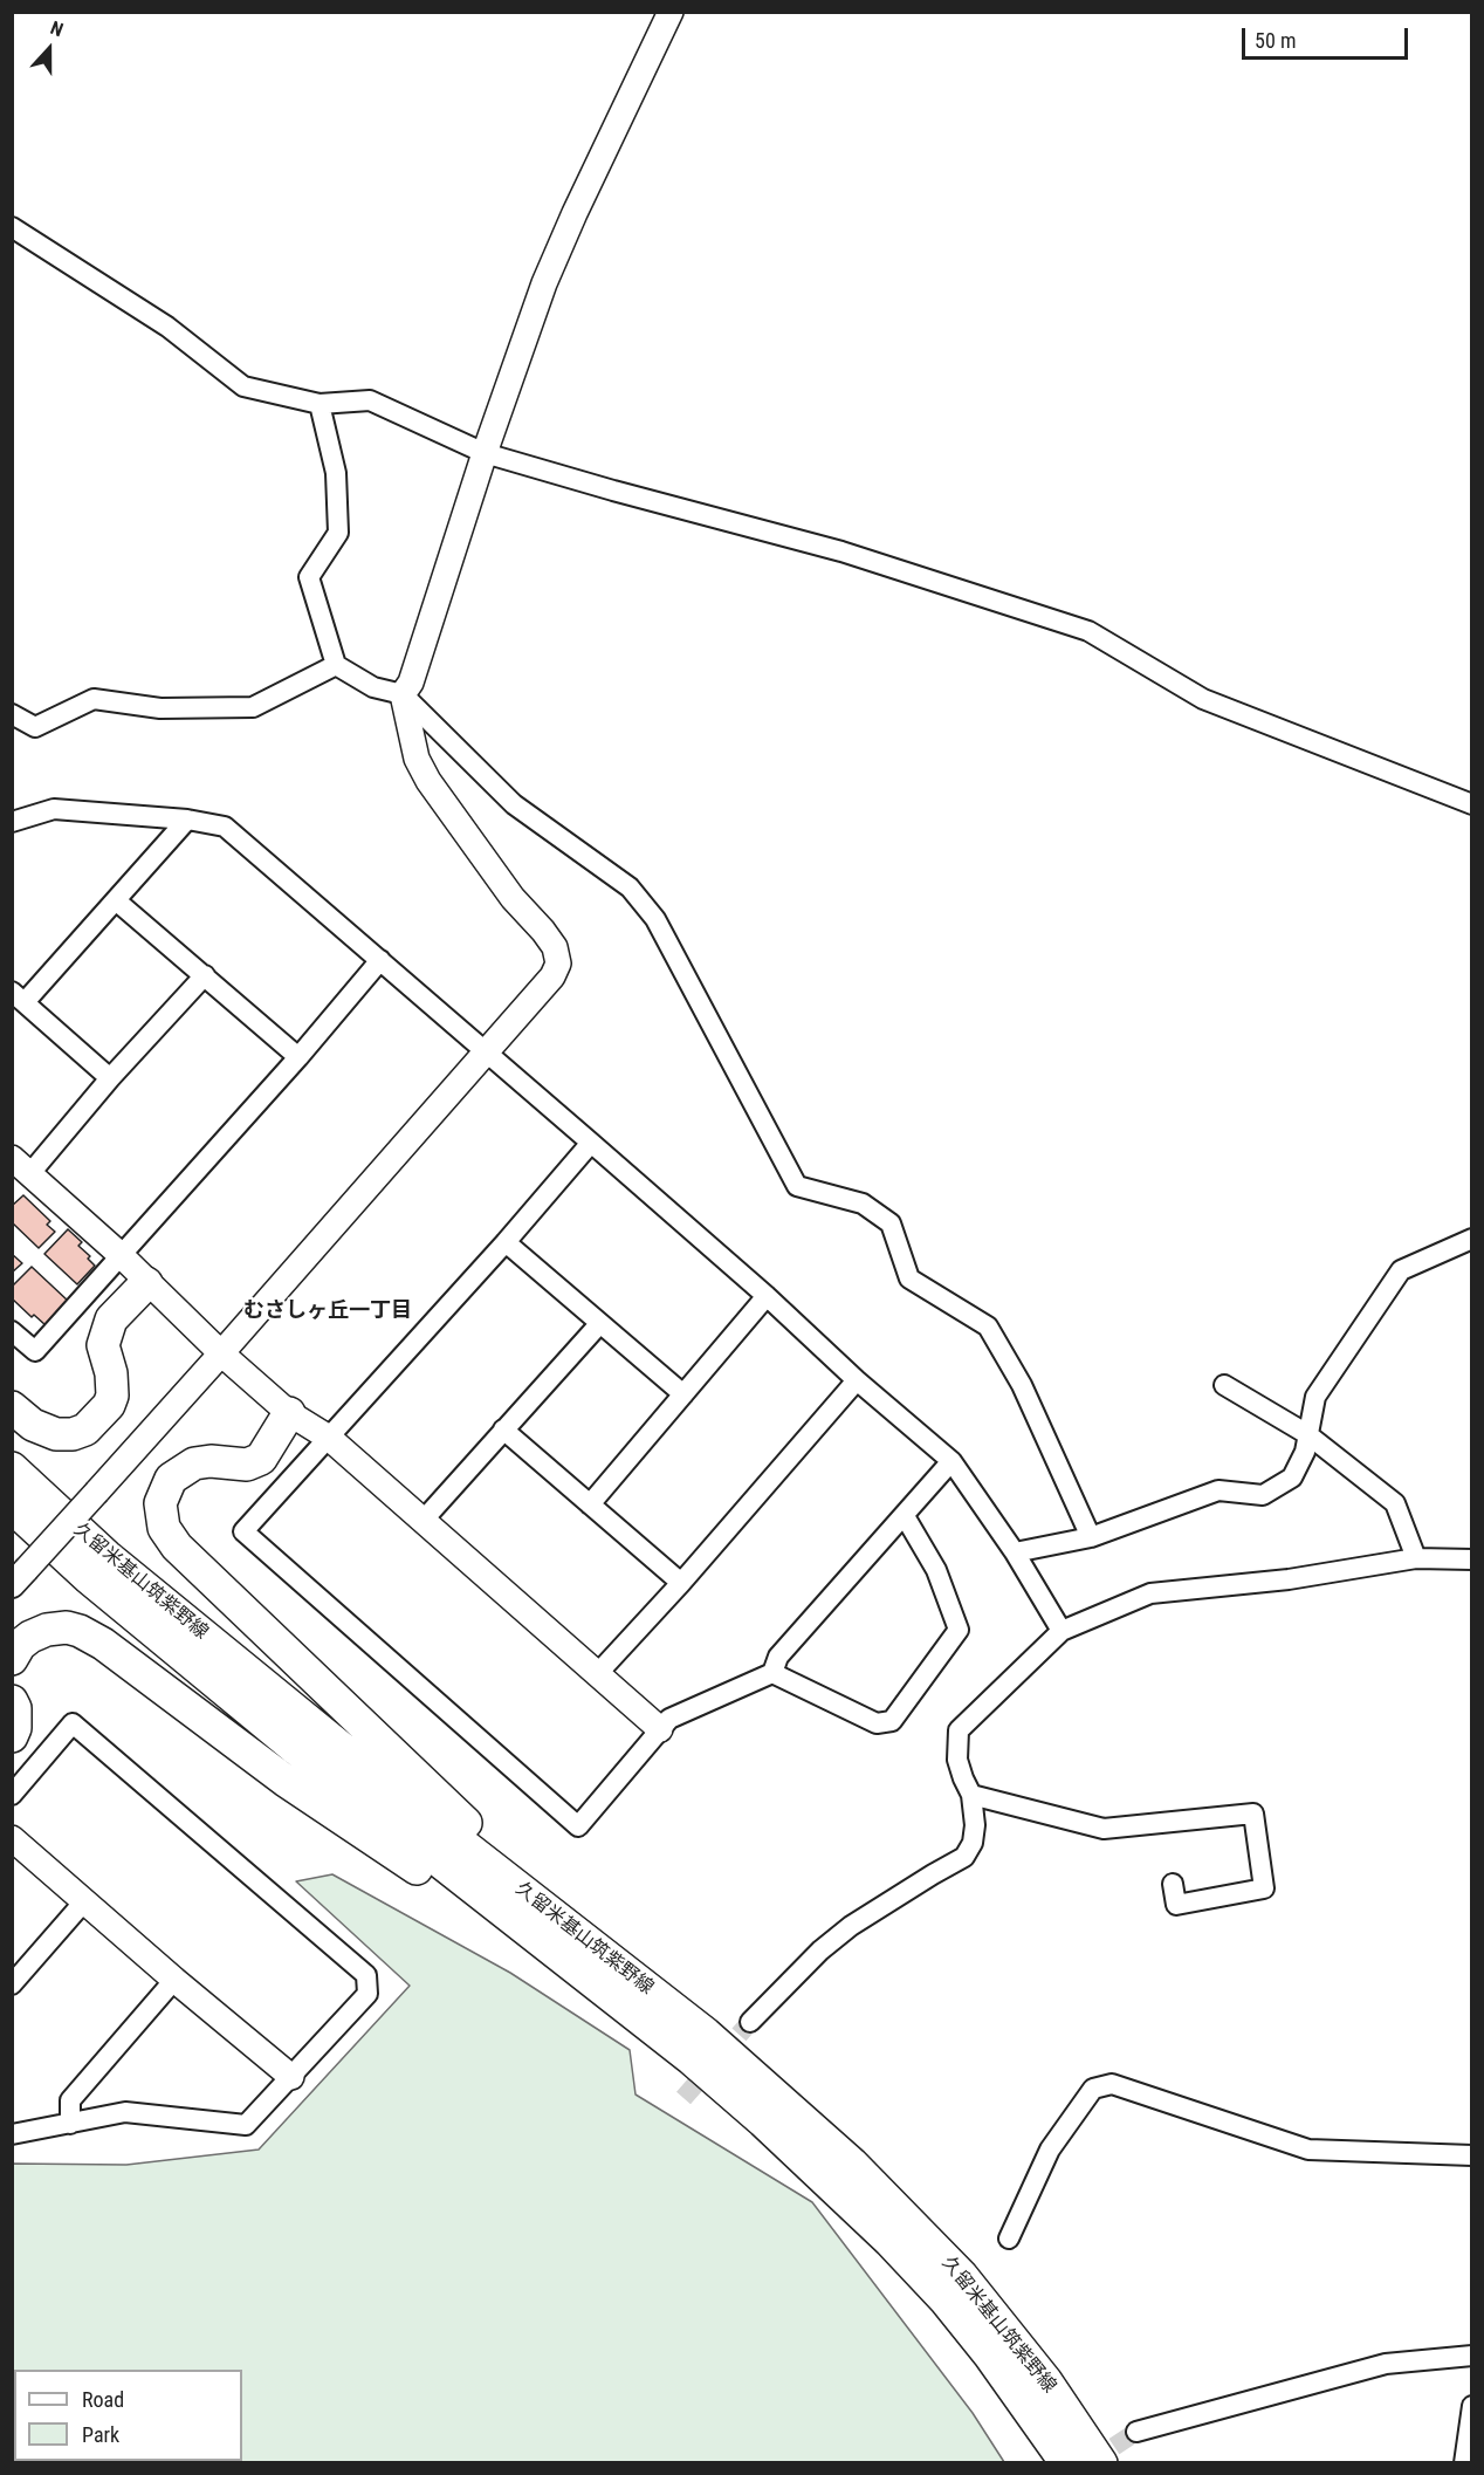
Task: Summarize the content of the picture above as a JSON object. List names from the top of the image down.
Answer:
{
  "streets": {
    "main road": ["久留米基山筑紫野線"]
  },
  "districts": ["むさしヶ丘一丁目"],
  "legend": ["Road", "Park"],
  "scale_bar": "50 m",
  "north": "top"
}
